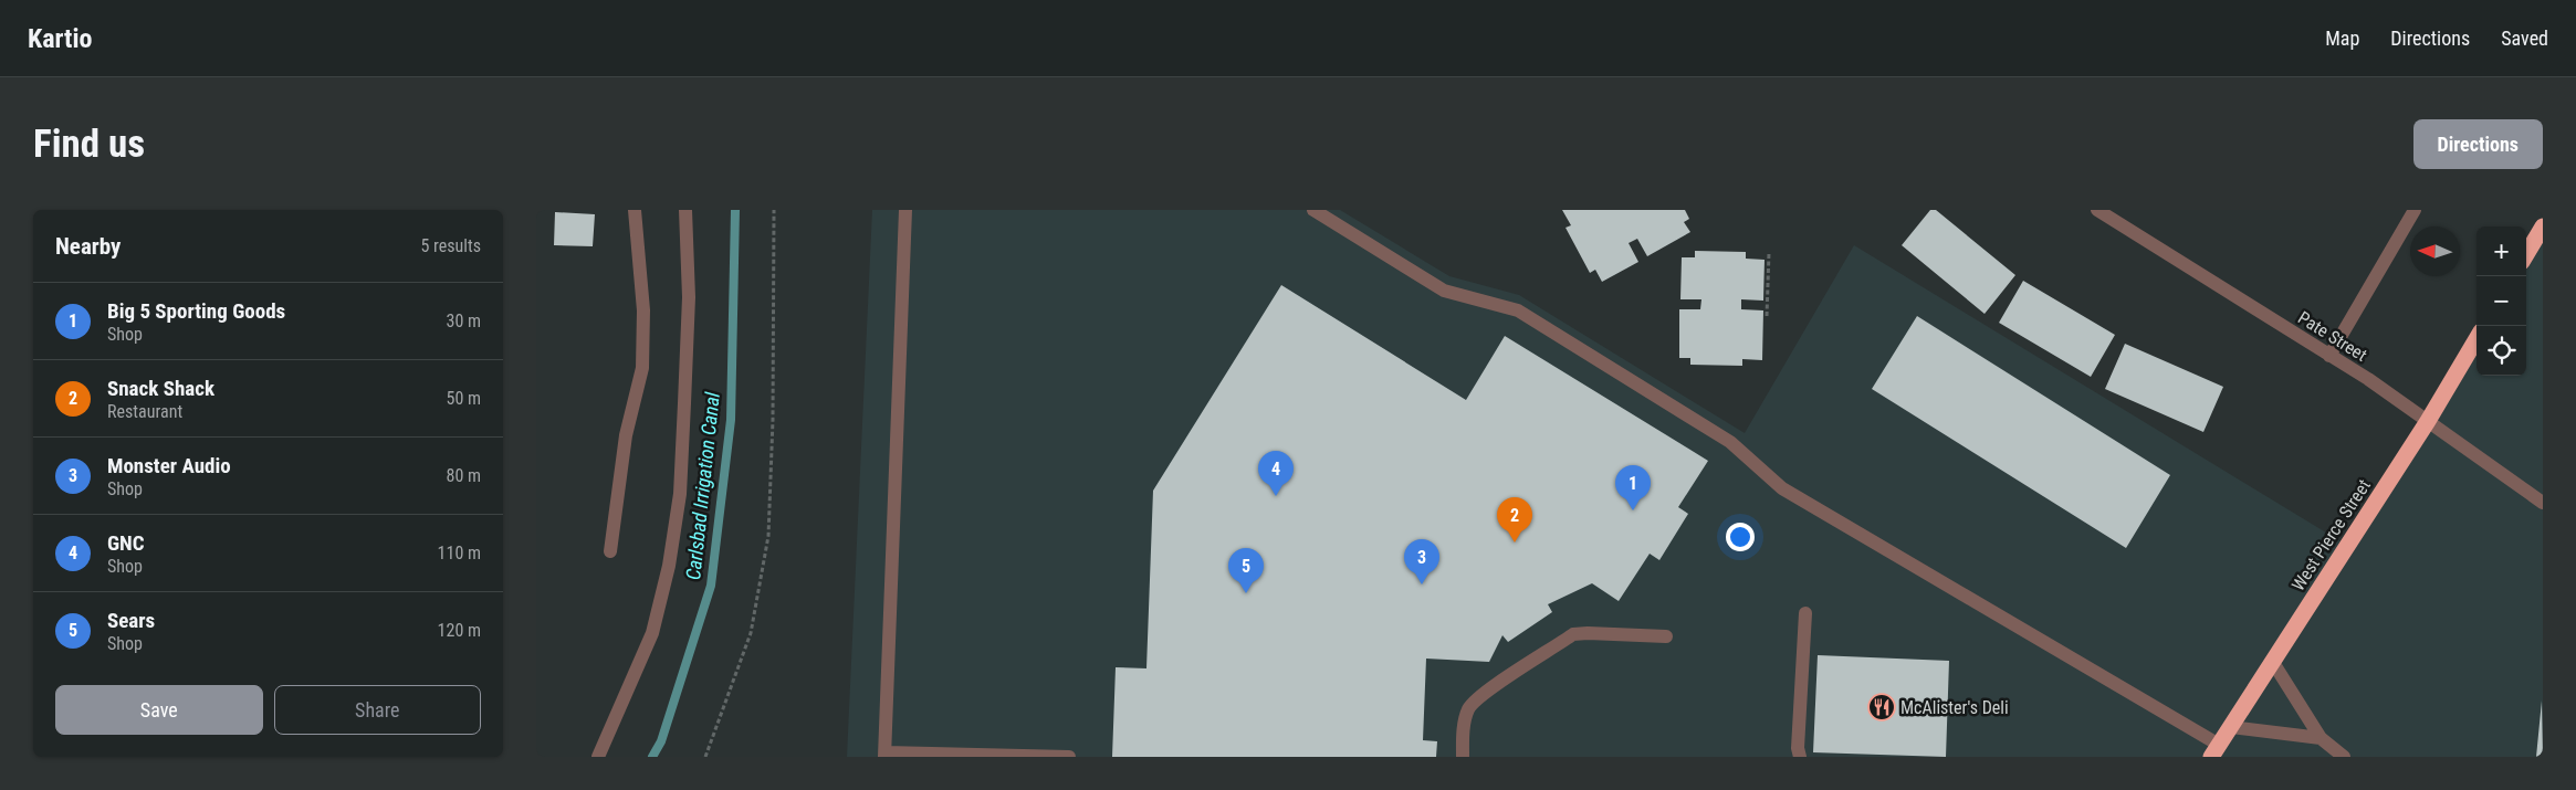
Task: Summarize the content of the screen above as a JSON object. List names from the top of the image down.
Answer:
{
  "streets": {
    "highway": ["West Pierce Street"],
    "street": ["Pate Street"]
  },
  "crossings": [
    ["Pate Street", "West Pierce Street"]
  ],
  "water": ["Carlsbad Irrigation Canal"],
  "places": {
    "restaurant": ["McAlister's Deli"]
  },
  "north": "left",
  "page": {
    "header": "Kartio",
    "nav": ["Map", "Directions", "Saved"],
    "buttons": [
      "Directions",
      ["Save", "Share"]
    ],
    "title": "Find us",
    "heading": ["Nearby", "5 results"],
    "map_buttons": ["+", "−"],
    "list": [
      {
        "mark": "1",
        "name": "Big 5 Sporting Goods",
        "note": "Shop",
        "value": "30 m"
      },
      {
        "mark": "2",
        "name": "Snack Shack",
        "note": "Restaurant",
        "value": "50 m"
      },
      {
        "mark": "3",
        "name": "Monster Audio",
        "note": "Shop",
        "value": "80 m"
      },
      {
        "mark": "4",
        "name": "GNC",
        "note": "Shop",
        "value": "110 m"
      },
      {
        "mark": "5",
        "name": "Sears",
        "note": "Shop",
        "value": "120 m"
      }
    ],
    "pins": [
      "4",
      "1",
      "2",
      "3",
      "5"
    ]
  }
}
